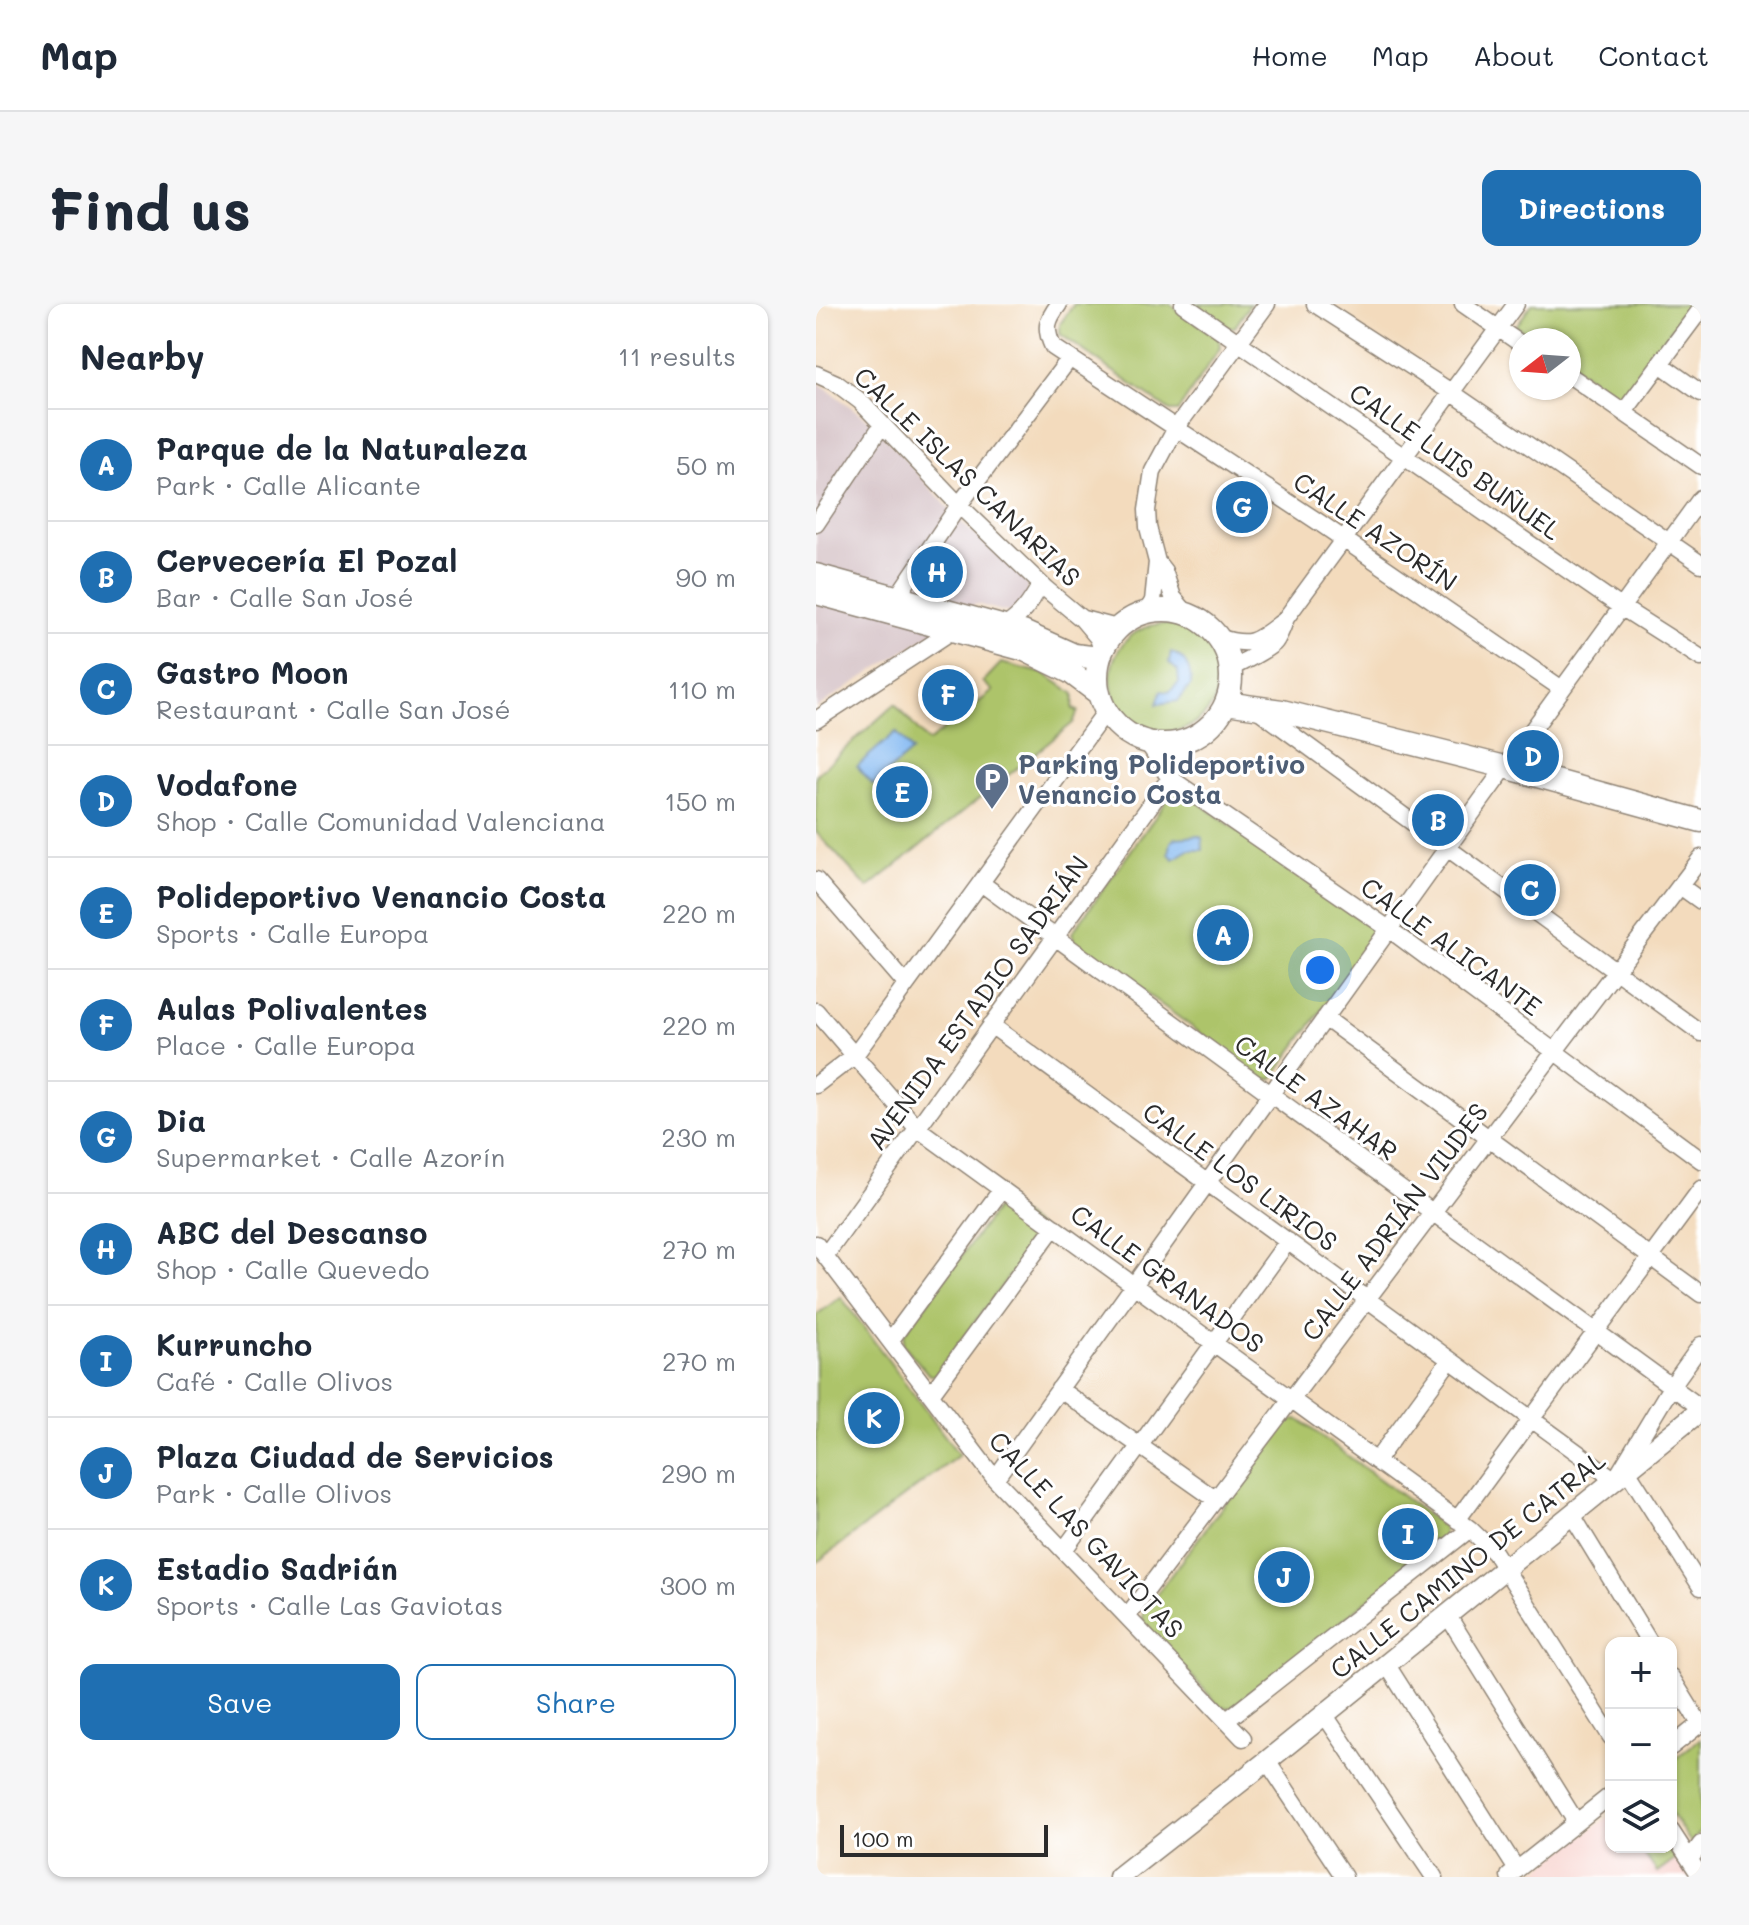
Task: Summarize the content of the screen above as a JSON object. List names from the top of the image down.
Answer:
{
  "streets": {
    "street": [
      "CALLE LUIS BUÑUEL",
      "CALLE ISLAS CANARIAS",
      "CALLE AZORÍN",
      "CALLE ALICANTE",
      "AVENIDA ESTADIO SADRIÁN",
      "CALLE AZAHAR",
      "CALLE LOS LIRIOS",
      "CALLE ADRIÁN VIUDES",
      "CALLE GRANADOS",
      "CALLE LAS GAVIOTAS",
      "CALLE CAMINO DE CATRAL"
    ]
  },
  "crossings": [
    ["CALLE ISLAS CANARIAS", "AVENIDA ESTADIO SADRIÁN"],
    ["CALLE ALICANTE", "AVENIDA ESTADIO SADRIÁN"],
    ["CALLE ALICANTE", "CALLE ADRIÁN VIUDES"],
    ["AVENIDA ESTADIO SADRIÁN", "CALLE AZAHAR"],
    ["AVENIDA ESTADIO SADRIÁN", "CALLE LOS LIRIOS"],
    ["AVENIDA ESTADIO SADRIÁN", "CALLE GRANADOS"],
    ["AVENIDA ESTADIO SADRIÁN", "CALLE LAS GAVIOTAS"],
    ["CALLE AZAHAR", "CALLE ADRIÁN VIUDES"],
    ["CALLE AZAHAR", "CALLE CAMINO DE CATRAL"],
    ["CALLE LOS LIRIOS", "CALLE ADRIÁN VIUDES"],
    ["CALLE LOS LIRIOS", "CALLE CAMINO DE CATRAL"],
    ["CALLE ADRIÁN VIUDES", "CALLE GRANADOS"],
    ["CALLE ADRIÁN VIUDES", "CALLE LAS GAVIOTAS"],
    ["CALLE GRANADOS", "CALLE CAMINO DE CATRAL"]
  ],
  "places": {
    "parking": ["Parking Polideportivo Venancio Costa"]
  },
  "scale_bar": "100 m",
  "north": "left",
  "page": {
    "header": "Map",
    "nav": [
      "Home",
      "Map",
      "About",
      "Contact"
    ],
    "buttons": [
      "Directions",
      ["Save", "Share"]
    ],
    "title": "Find us",
    "heading": ["Nearby", "11 results"],
    "list": [
      {
        "mark": "A",
        "name": "Parque de la Naturaleza",
        "note": "Park · Calle Alicante",
        "value": "50 m"
      },
      {
        "mark": "B",
        "name": "Cervecería El Pozal",
        "note": "Bar · Calle San José",
        "value": "90 m"
      },
      {
        "mark": "C",
        "name": "Gastro Moon",
        "note": "Restaurant · Calle San José",
        "value": "110 m"
      },
      {
        "mark": "D",
        "name": "Vodafone",
        "note": "Shop · Calle Comunidad Valenciana",
        "value": "150 m"
      },
      {
        "mark": "E",
        "name": "Polideportivo Venancio Costa",
        "note": "Sports · Calle Europa",
        "value": "220 m"
      },
      {
        "mark": "F",
        "name": "Aulas Polivalentes",
        "note": "Place · Calle Europa",
        "value": "220 m"
      },
      {
        "mark": "G",
        "name": "Dia",
        "note": "Supermarket · Calle Azorín",
        "value": "230 m"
      },
      {
        "mark": "H",
        "name": "ABC del Descanso",
        "note": "Shop · Calle Quevedo",
        "value": "270 m"
      },
      {
        "mark": "I",
        "name": "Kurruncho",
        "note": "Café · Calle Olivos",
        "value": "270 m"
      },
      {
        "mark": "J",
        "name": "Plaza Ciudad de Servicios",
        "note": "Park · Calle Olivos",
        "value": "290 m"
      },
      {
        "mark": "K",
        "name": "Estadio Sadrián",
        "note": "Sports · Calle Las Gaviotas",
        "value": "300 m"
      }
    ],
    "pins": [
      "G",
      "H",
      "F",
      "D",
      "E",
      "B",
      "C",
      "A",
      "K",
      "I",
      "J"
    ],
    "map_buttons": ["+", "−"],
    "scale": "100 m"
  }
}
